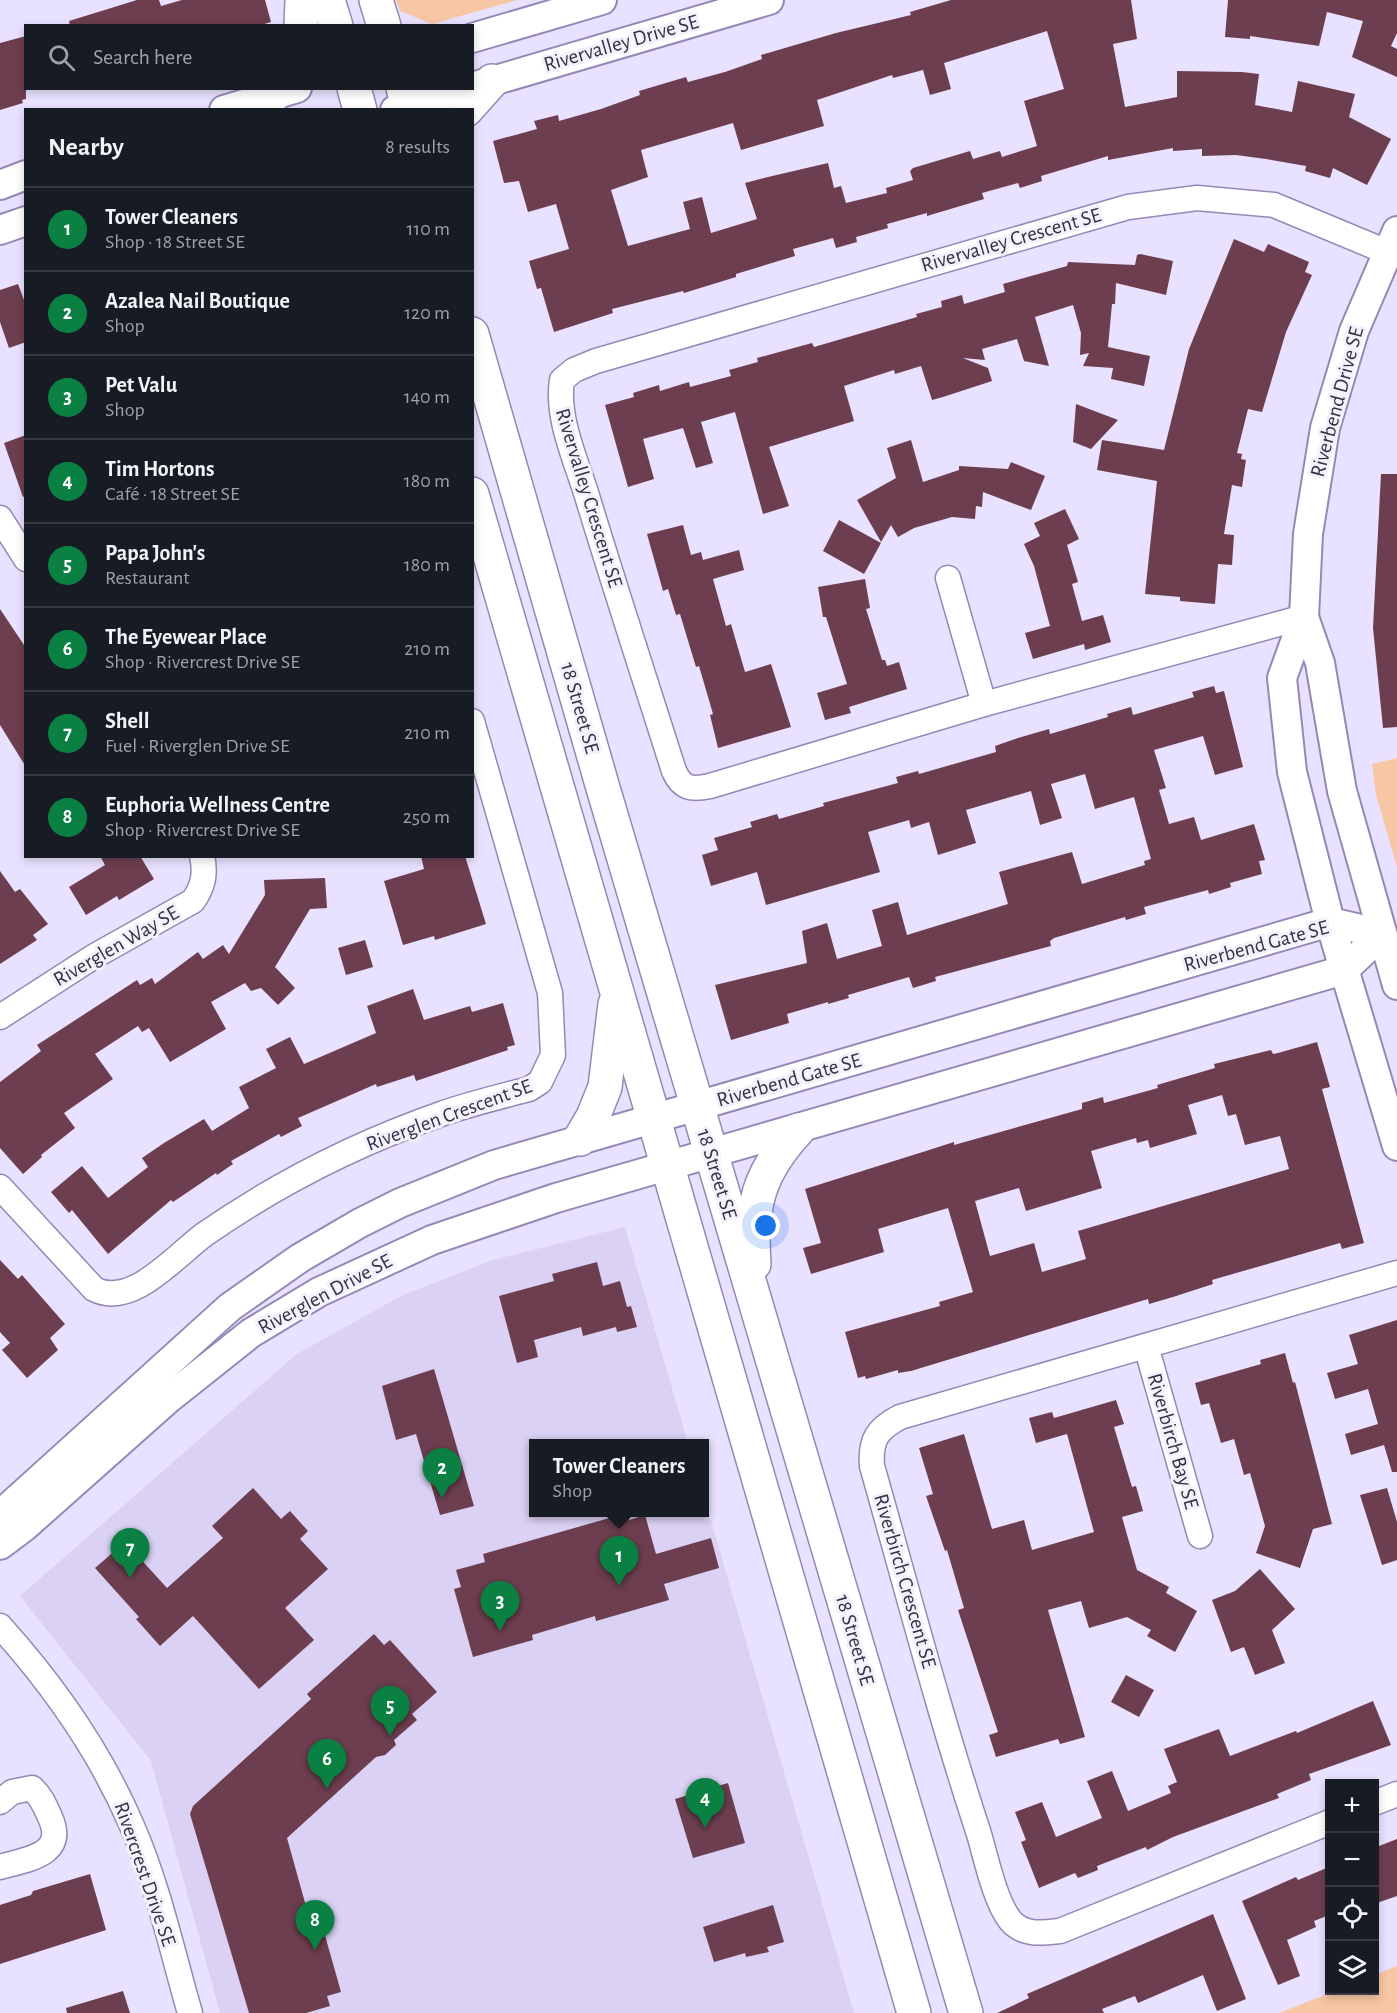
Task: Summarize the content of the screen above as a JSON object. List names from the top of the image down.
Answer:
{
  "streets": {
    "main road": ["18 Street SE"],
    "street": [
      "Rivervalley Drive SE",
      "Rivervalley Crescent SE",
      "Riverbend Drive SE",
      "Riverglen Way SE",
      "Riverbend Gate SE",
      "Riverglen Crescent SE",
      "Riverglen Drive SE",
      "Riverbirch Bay SE",
      "Riverbirch Crescent SE",
      "Rivercrest Drive SE"
    ]
  },
  "crossings": [
    ["Rivervalley Crescent SE", "Riverbend Drive SE"],
    ["Riverbend Drive SE", "Riverbend Gate SE"],
    ["18 Street SE", "Riverbend Gate SE"],
    ["18 Street SE", "Riverglen Drive SE"],
    ["Riverbend Gate SE", "Riverglen Drive SE"],
    ["Riverbirch Bay SE", "Riverbirch Crescent SE"]
  ],
  "page": {
    "search": "Search here",
    "heading": ["Nearby", "8 results"],
    "list": [
      {
        "mark": "1",
        "name": "Tower Cleaners",
        "note": "Shop · 18 Street SE",
        "value": "110 m"
      },
      {
        "mark": "2",
        "name": "Azalea Nail Boutique",
        "note": "Shop",
        "value": "120 m"
      },
      {
        "mark": "3",
        "name": "Pet Valu",
        "note": "Shop",
        "value": "140 m"
      },
      {
        "mark": "4",
        "name": "Tim Hortons",
        "note": "Café · 18 Street SE",
        "value": "180 m"
      },
      {
        "mark": "5",
        "name": "Papa John's",
        "note": "Restaurant",
        "value": "180 m"
      },
      {
        "mark": "6",
        "name": "The Eyewear Place",
        "note": "Shop · Rivercrest Drive SE",
        "value": "210 m"
      },
      {
        "mark": "7",
        "name": "Shell",
        "note": "Fuel · Riverglen Drive SE",
        "value": "210 m"
      },
      {
        "mark": "8",
        "name": "Euphoria Wellness Centre",
        "note": "Shop · Rivercrest Drive SE",
        "value": "250 m"
      }
    ],
    "popup": ["Tower Cleaners", "Shop"],
    "pins": [
      "2",
      "7",
      "1",
      "3",
      "5",
      "6",
      "4",
      "8"
    ],
    "map_buttons": ["+", "−"]
  }
}
